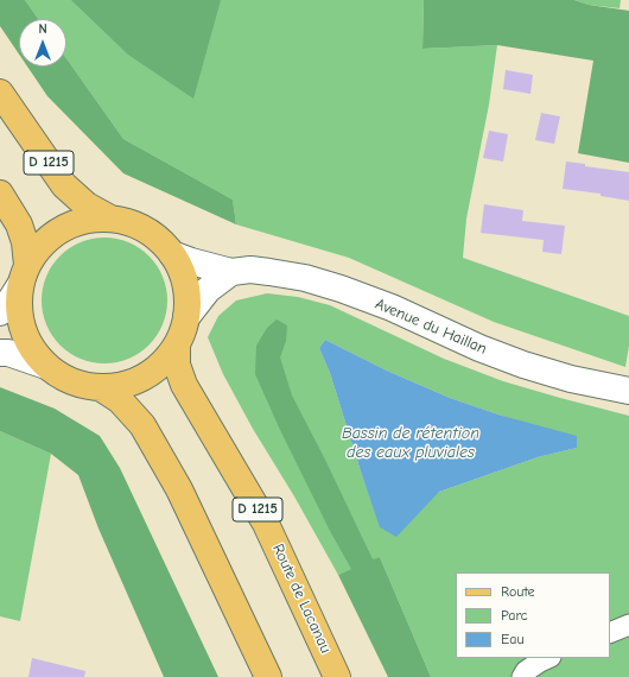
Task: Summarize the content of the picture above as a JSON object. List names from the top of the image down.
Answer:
{
  "streets": {
    "main road": ["D 1215", "Route de Lacanau"],
    "street": ["Avenue du Haillan"]
  },
  "crossings": [
    ["D 1215", "Avenue du Haillan"],
    ["D 1215", "Route de Lacanau"],
    ["Avenue du Haillan", "Route de Lacanau"]
  ],
  "water": ["Bassin de rétention des eaux pluviales"],
  "legend": ["Route", "Parc", "Eau"],
  "north": "top"
}
